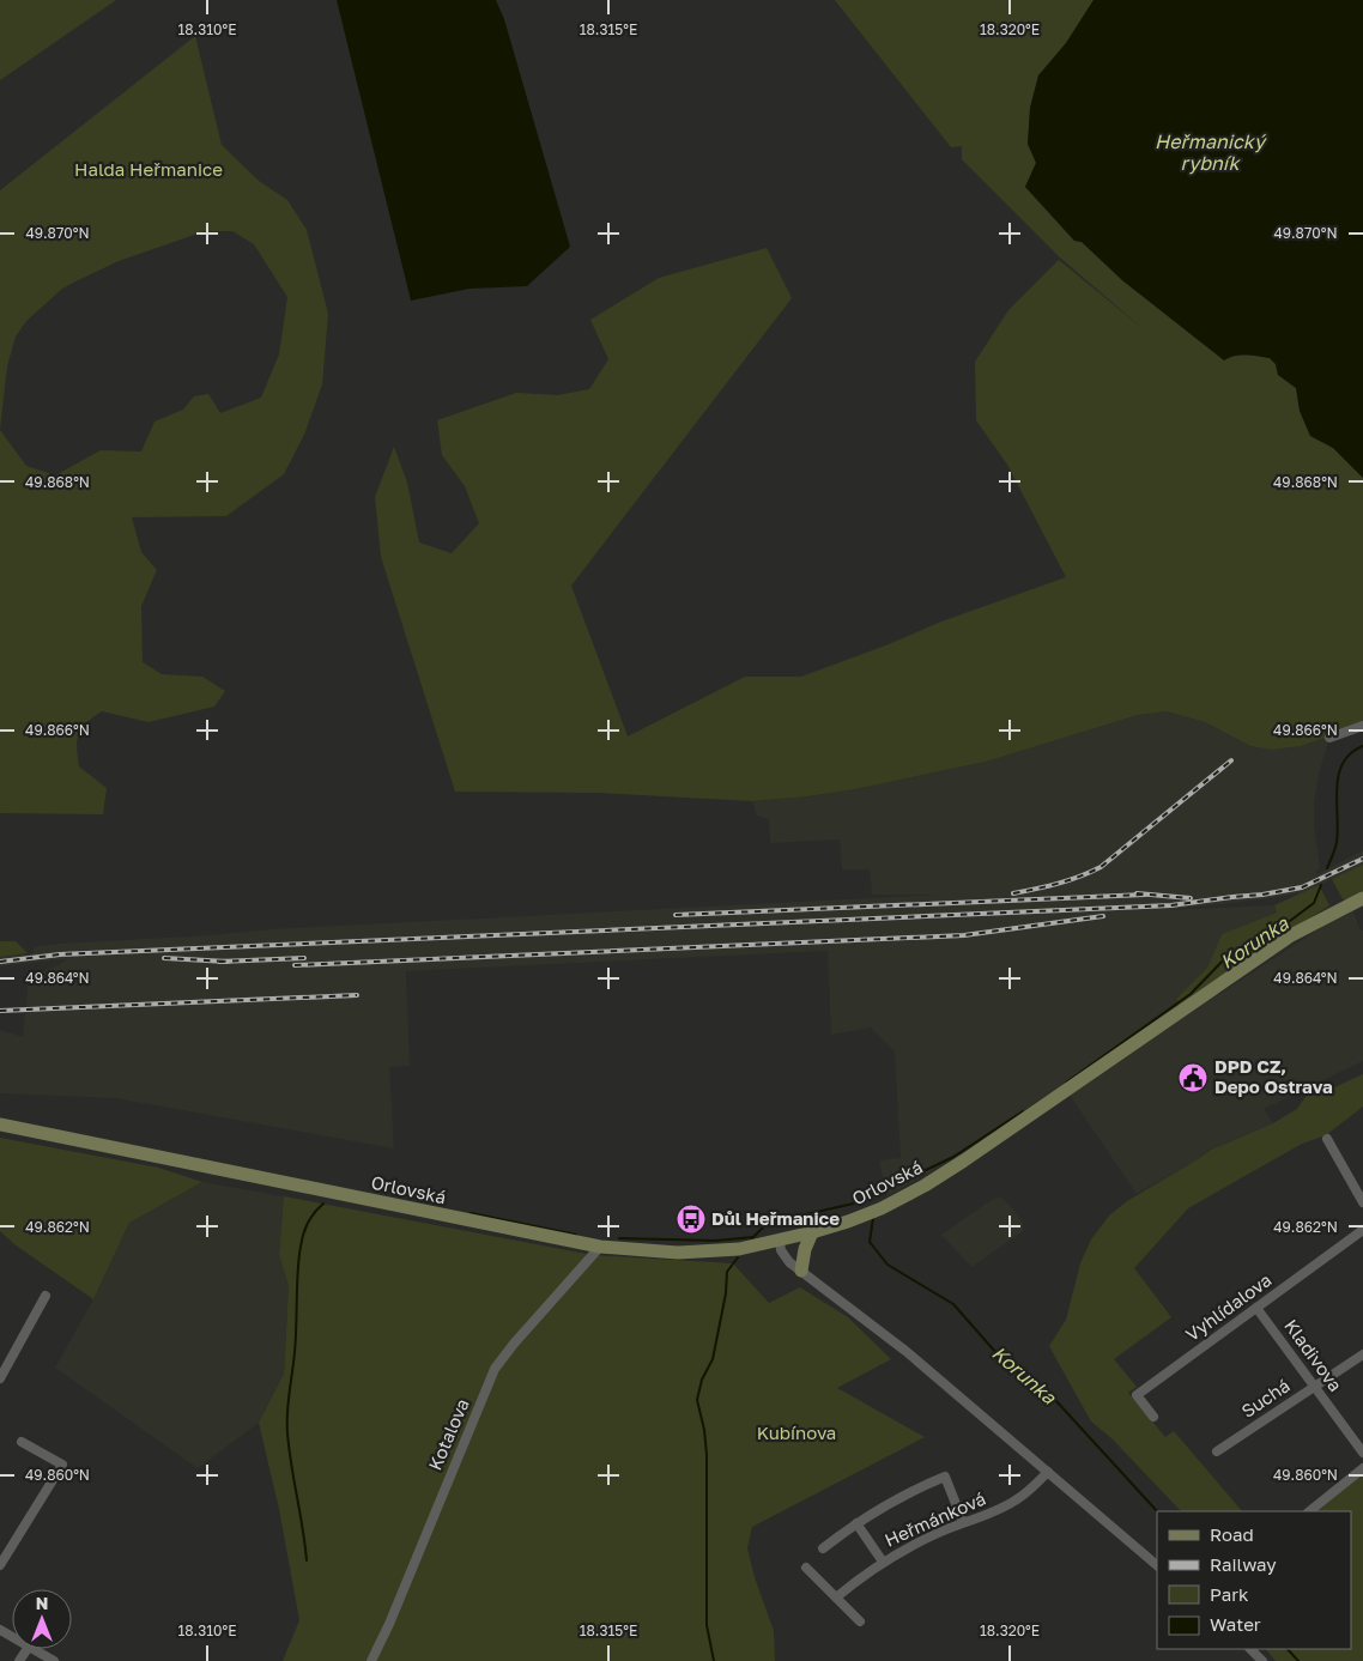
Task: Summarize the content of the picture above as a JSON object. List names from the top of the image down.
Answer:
{
  "streets": {
    "main road": ["Orlovská"],
    "street": [
      "Vyhlídalova",
      "Kladivova",
      "Suchá",
      "Kotalova",
      "Heřmánková"
    ]
  },
  "crossings": [
    ["Orlovská", "Kotalova"],
    ["Vyhlídalova", "Kladivova"],
    ["Kladivova", "Suchá"]
  ],
  "water": ["Heřmanický rybník", "Korunka"],
  "parks": ["Halda Heřmanice", "Kubínova"],
  "places": {
    "public building": ["DPD CZ, Depo Ostrava"],
    "bus stop": ["Důl Heřmanice"]
  },
  "legend": [
    "Road",
    "Railway",
    "Park",
    "Water"
  ],
  "north": "top",
  "coordinates": [
    "18.310°E",
    "18.315°E",
    "18.320°E",
    "49.870°N",
    "49.868°N",
    "49.866°N",
    "49.864°N",
    "49.862°N",
    "49.860°N"
  ]
}
